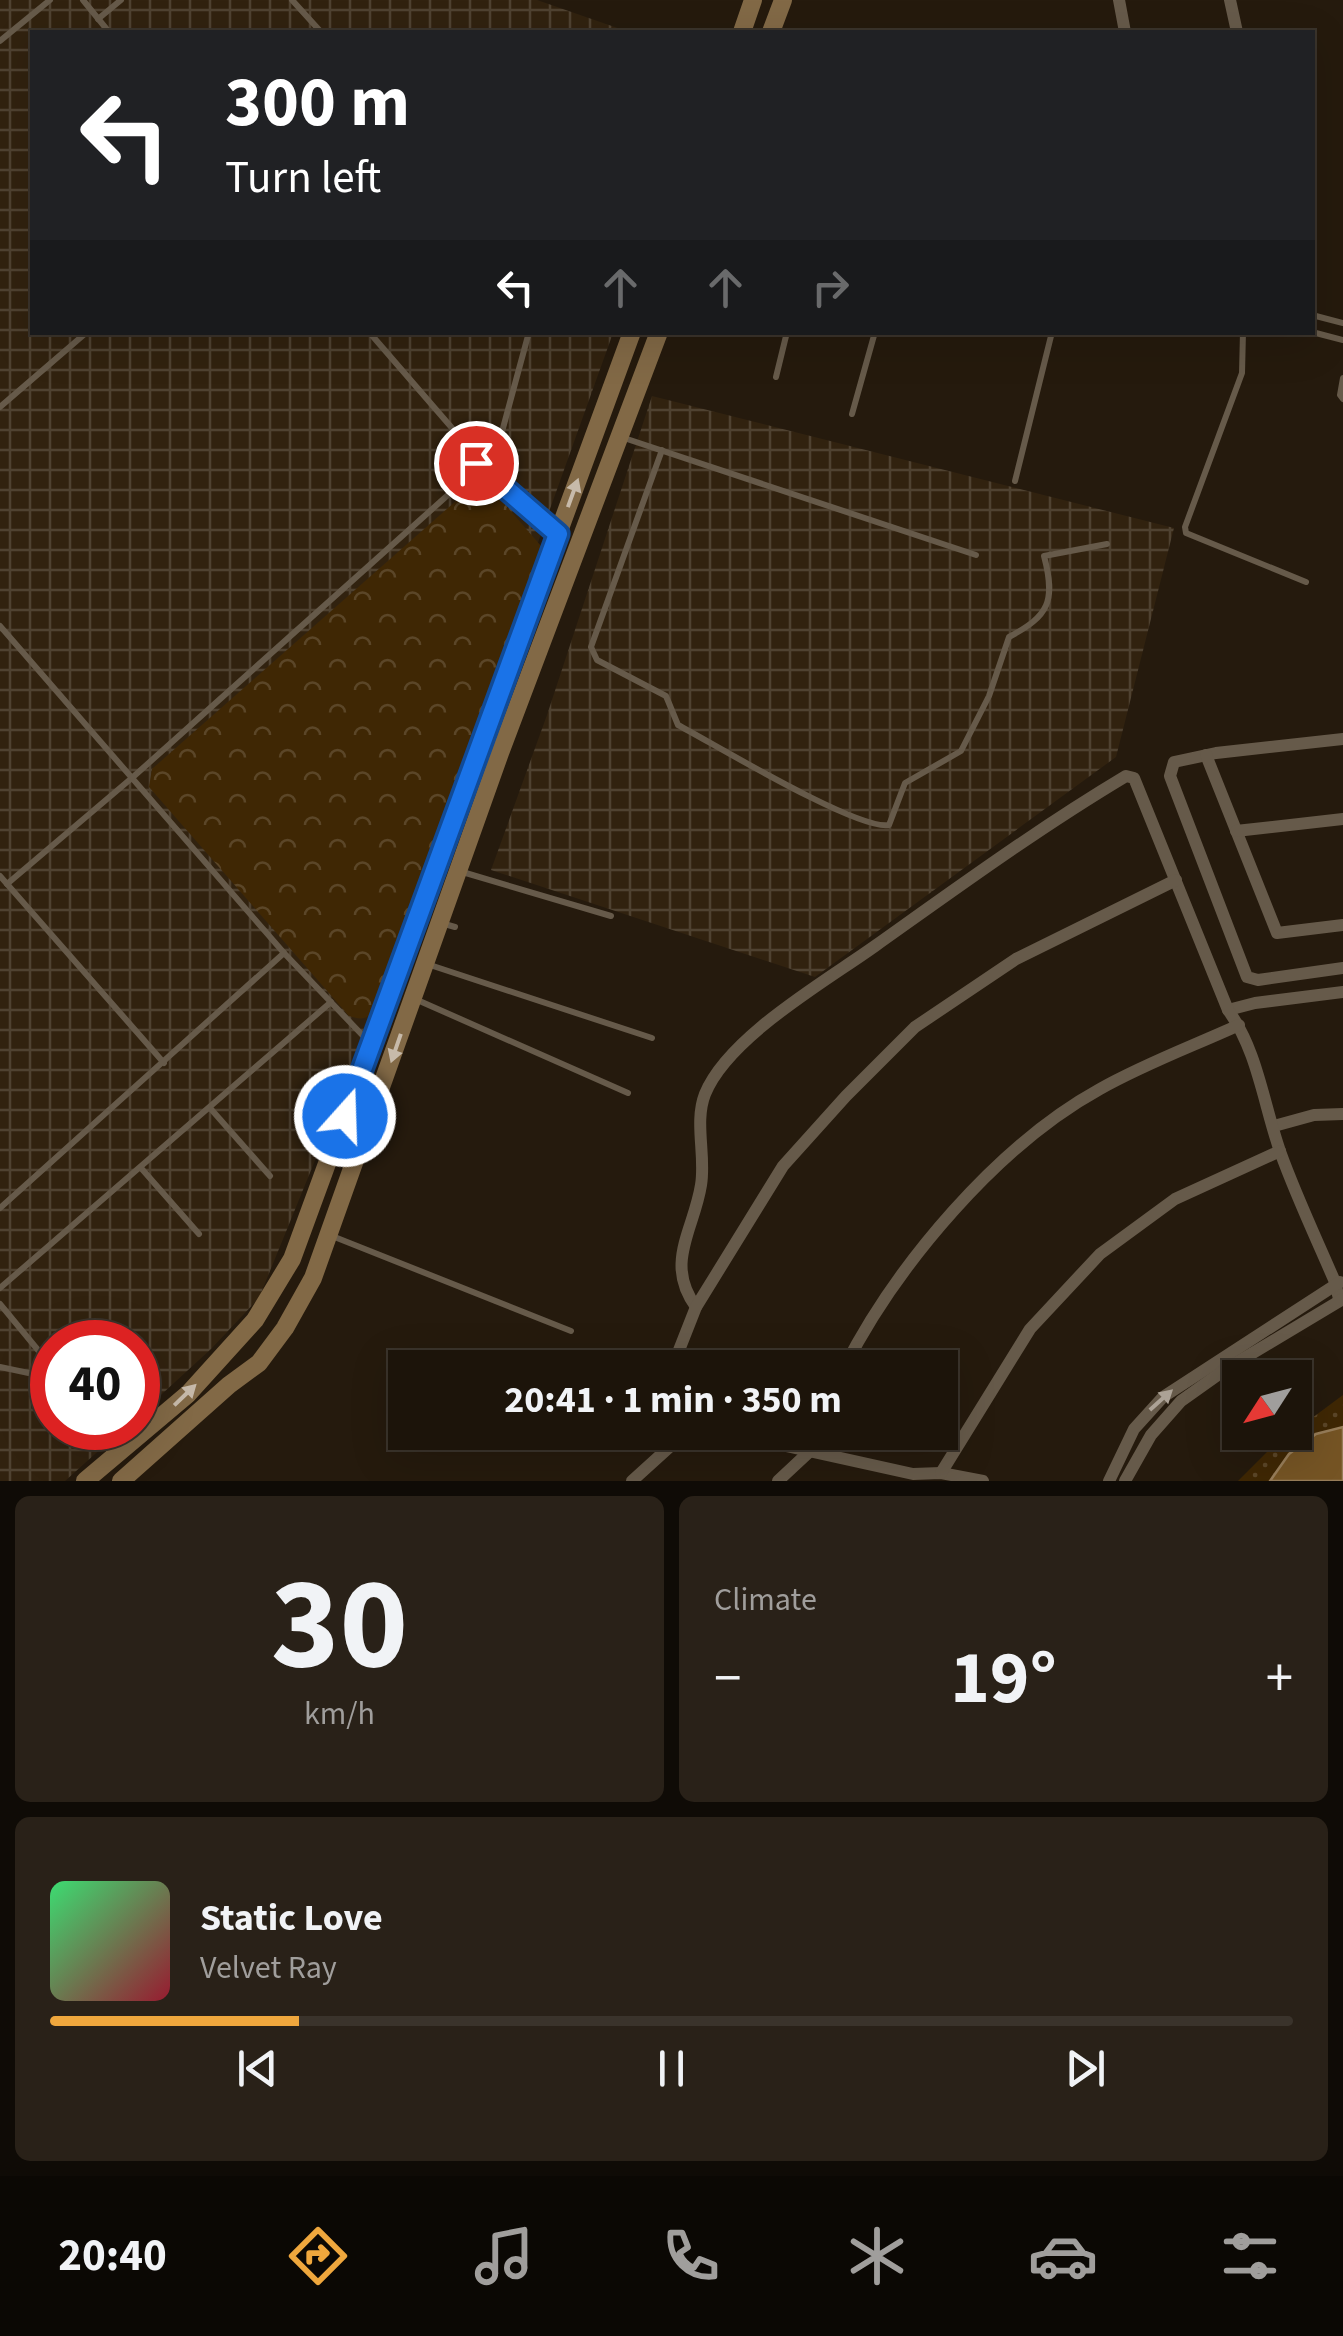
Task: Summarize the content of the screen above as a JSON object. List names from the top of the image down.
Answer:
{
  "north": "bottom left",
  "page": {
    "turn": ["300 m", "Turn left"],
    "limit": "40",
    "trip": "20:41 · 1 min · 350 m",
    "tile": [
      ["30", "km/h"],
      "Climate"
    ],
    "heat": ["−", "19°", "+"],
    "song": ["Static Love", "Velvet Ray"],
    "tabs": "20:40"
  }
}
